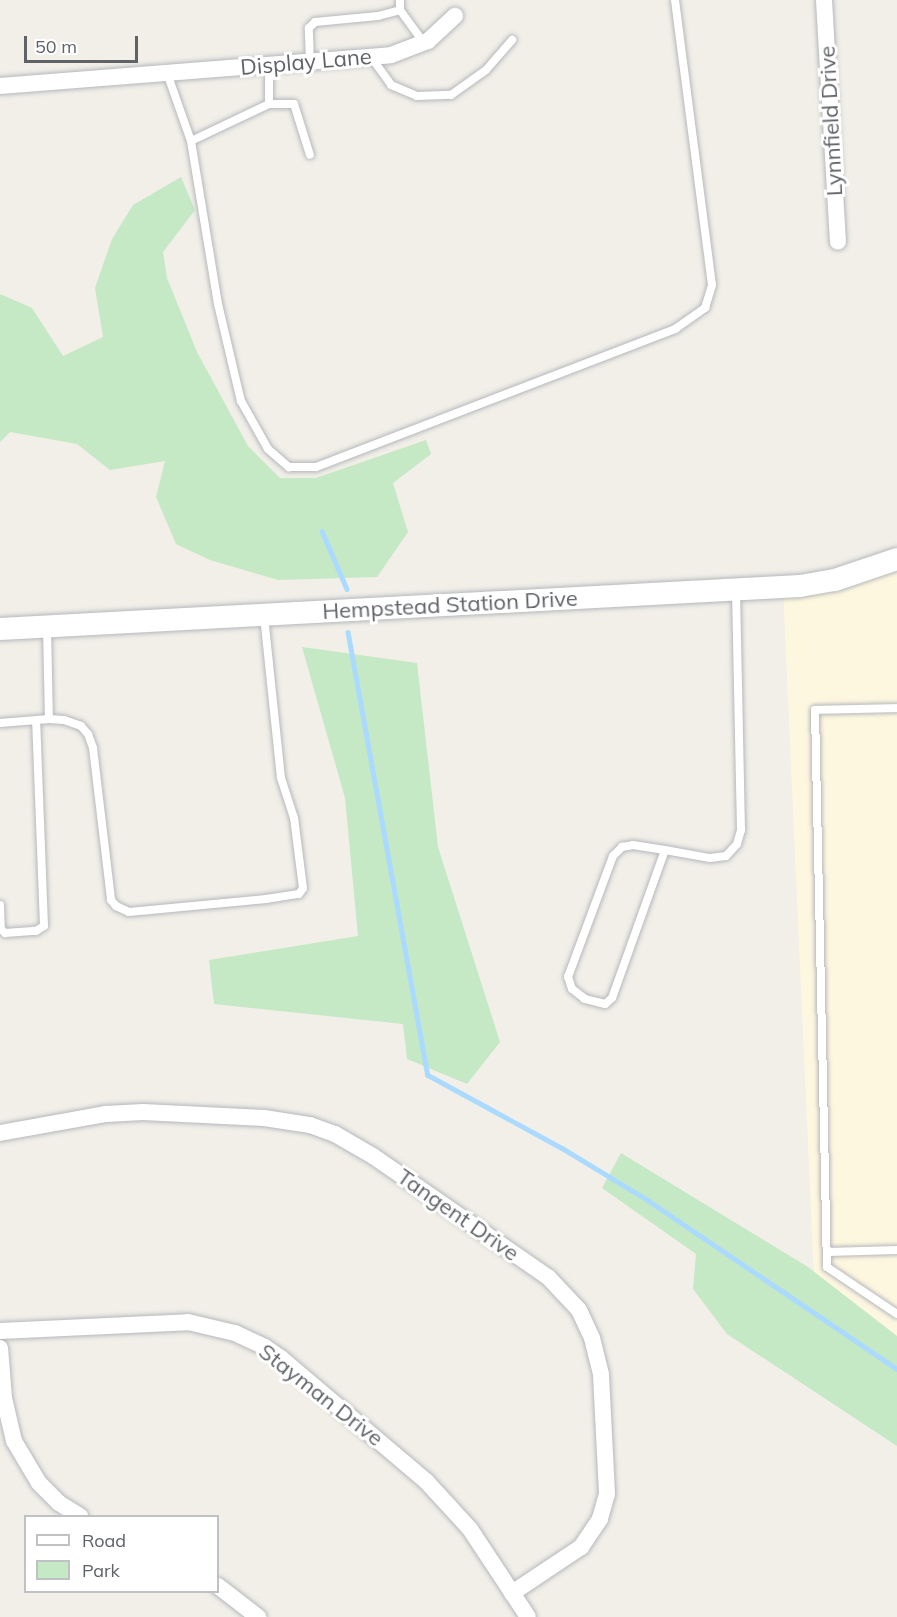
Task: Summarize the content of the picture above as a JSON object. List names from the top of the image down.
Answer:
{
  "streets": {
    "street": [
      "Display Lane",
      "Lynnfield Drive",
      "Hempstead Station Drive",
      "Tangent Drive",
      "Stayman Drive"
    ]
  },
  "crossings": [
    ["Tangent Drive", "Stayman Drive"]
  ],
  "legend": ["Road", "Park"],
  "scale_bar": "50 m"
}
